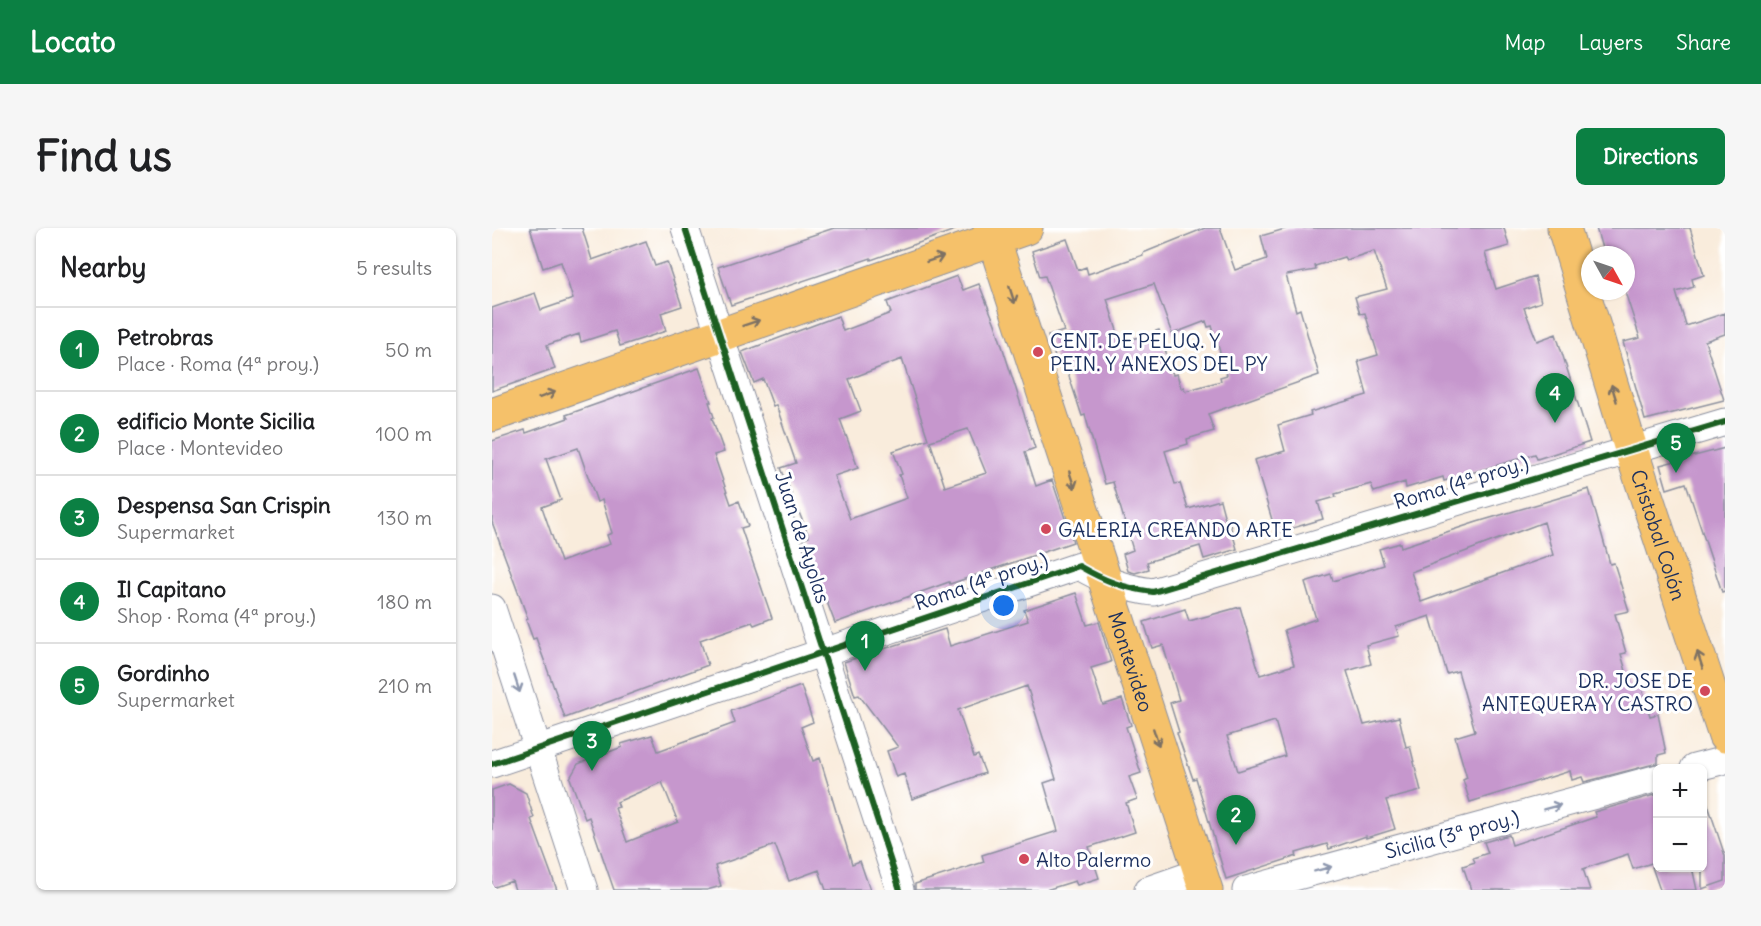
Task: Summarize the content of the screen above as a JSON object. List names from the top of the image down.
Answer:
{
  "streets": {
    "main road": ["Cristobal Colón", "Montevideo"],
    "street": ["Roma (4ª proy.)", "Juan de Ayolas", "Sicilia (3ª proy.)"]
  },
  "crossings": [
    ["Roma (4ª proy.)", "Cristobal Colón"],
    ["Roma (4ª proy.)", "Juan de Ayolas"],
    ["Roma (4ª proy.)", "Montevideo"]
  ],
  "one_way": ["Cristobal Colón", "Montevideo", "Sicilia (3ª proy.)"],
  "places": [
    "CENT. DE PELUQ. Y PEIN. Y ANEXOS DEL PY",
    "GALERIA CREANDO ARTE",
    "DR. JOSE DE ANTEQUERA Y CASTRO",
    "Alto Palermo"
  ],
  "north": "bottom right",
  "page": {
    "header": "Locato",
    "nav": ["Map", "Layers", "Share"],
    "buttons": "Directions",
    "title": "Find us",
    "heading": ["Nearby", "5 results"],
    "list": [
      {
        "mark": "1",
        "name": "Petrobras",
        "note": "Place · Roma (4ª proy.)",
        "value": "50 m"
      },
      {
        "mark": "2",
        "name": "edificio Monte Sicilia",
        "note": "Place · Montevideo",
        "value": "100 m"
      },
      {
        "mark": "3",
        "name": "Despensa San Crispin",
        "note": "Supermarket",
        "value": "130 m"
      },
      {
        "mark": "4",
        "name": "Il Capitano",
        "note": "Shop · Roma (4ª proy.)",
        "value": "180 m"
      },
      {
        "mark": "5",
        "name": "Gordinho",
        "note": "Supermarket",
        "value": "210 m"
      }
    ],
    "pins": [
      "4",
      "5",
      "1",
      "3",
      "2"
    ],
    "map_buttons": ["+", "−"]
  }
}
